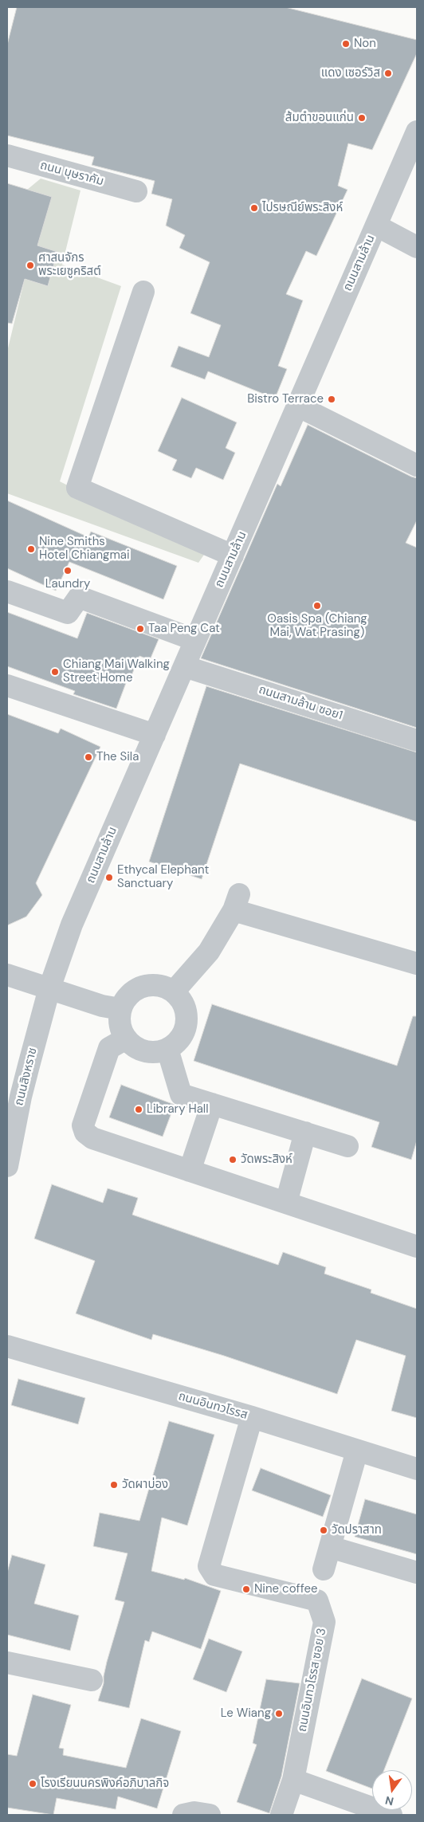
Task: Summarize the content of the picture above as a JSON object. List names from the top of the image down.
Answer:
{
  "streets": {
    "street": [
      "ถนน บุษราคัม",
      "ถนนสามล้าน",
      "ถนนสามล้าน ซอย1",
      "ถนนสิงหราช",
      "ถนนอินทวโรรส",
      "ถนนอินทวโรรส ซอย 3"
    ]
  },
  "crossings": [
    ["ถนนสามล้าน", "ถนนสามล้าน ซอย1"],
    ["ถนนสามล้าน", "ถนนสิงหราช"],
    ["ถนนอินทวโรรส", "ถนนอินทวโรรส ซอย 3"]
  ],
  "places": [
    "Non",
    "แดง เซอร์วิส",
    "ส้มตำขอนแก่น",
    "ไปรษณีย์พระสิงห์",
    "ศาสนจักร พระเยซูคริสต์",
    "Bistro Terrace",
    "Nine Smiths Hotel Chiangmai",
    "Laundry",
    "Oasis Spa (Chiang Mai, Wat Prasing)",
    "Taa Peng Cat",
    "Chiang Mai Walking Street Home",
    "The Sila",
    "Ethycal Elephant Sanctuary",
    "Library Hall",
    "วัดพระสิงห์",
    "วัดผาบ่อง",
    "วัดปราสาท",
    "Nine coffee",
    "Le Wiang",
    "โรงเรียนนครพิงค์อภิบาลกิจ"
  ],
  "north": "bottom"
}
